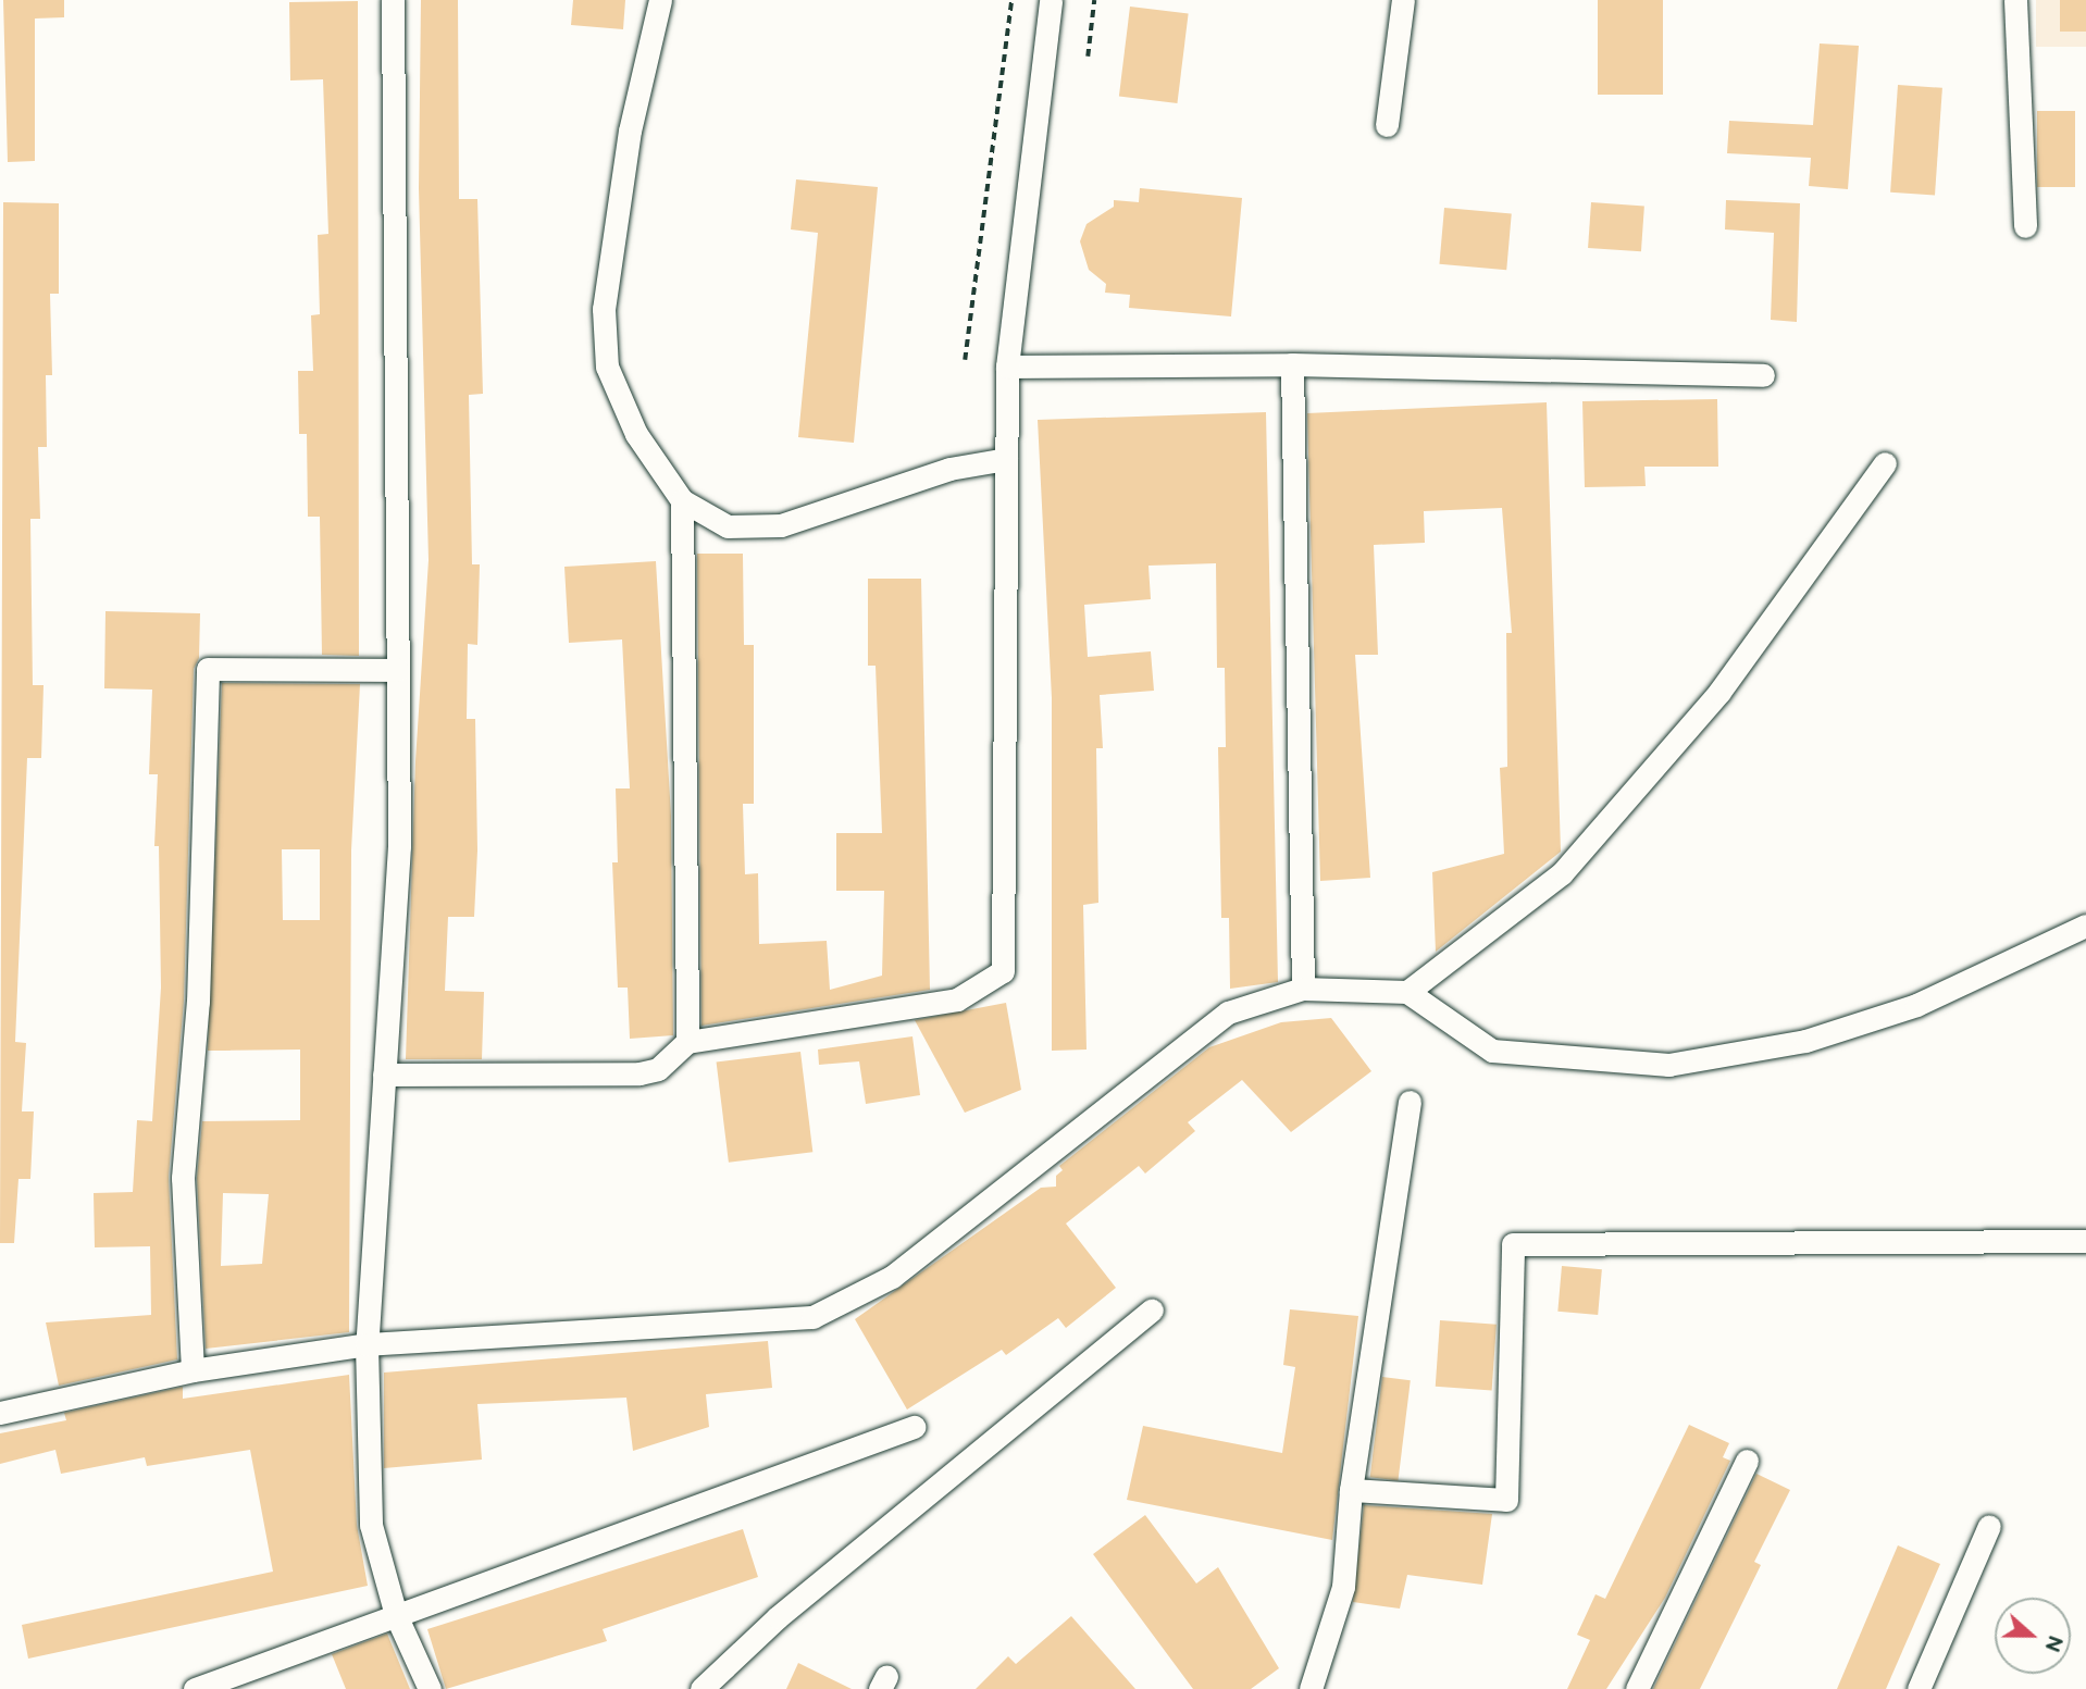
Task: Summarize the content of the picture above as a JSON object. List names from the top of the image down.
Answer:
{
  "north": "right"
}
